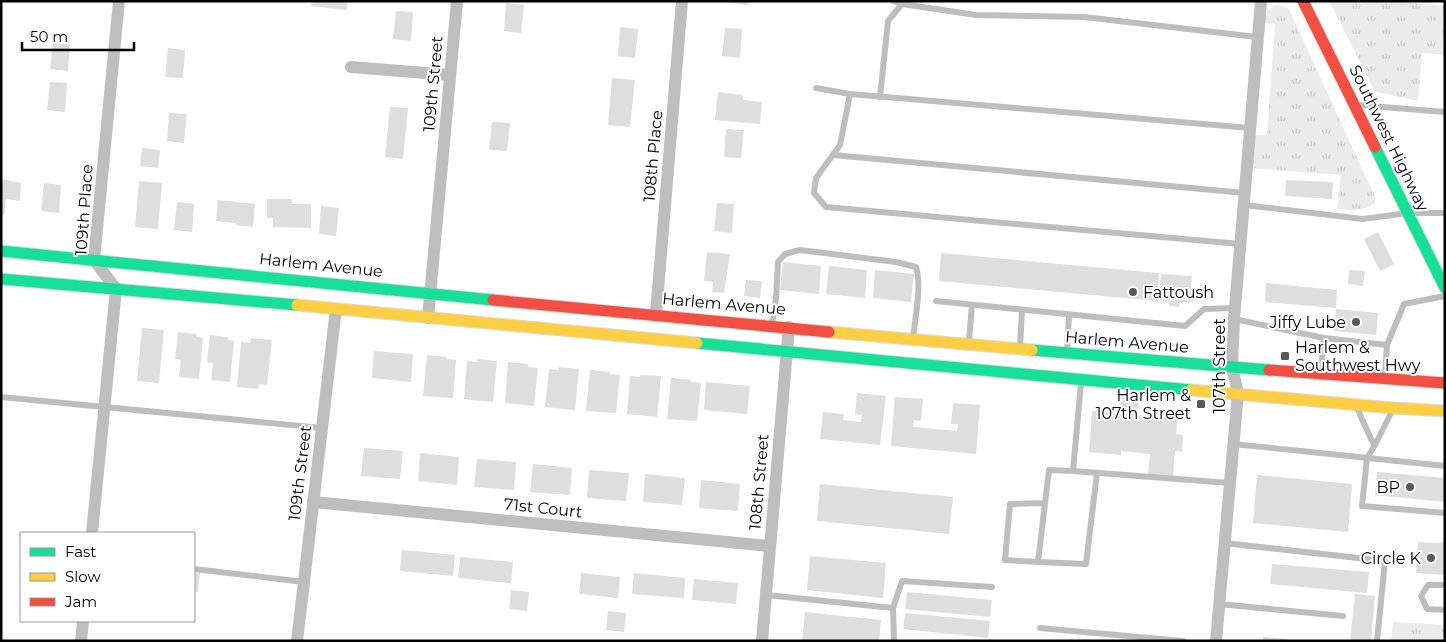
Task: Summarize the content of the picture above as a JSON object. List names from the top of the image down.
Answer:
{
  "streets": {
    "main road": ["Southwest Highway", "Harlem Avenue"],
    "street": [
      "109th Street",
      "108th Place",
      "109th Place",
      "107th Street",
      "108th Street",
      "71st Court"
    ]
  },
  "crossings": [
    ["109th Street", "Harlem Avenue"],
    ["109th Street", "71st Court"],
    ["108th Place", "Harlem Avenue"],
    ["109th Place", "Harlem Avenue"],
    ["Harlem Avenue", "107th Street"],
    ["Harlem Avenue", "108th Street"],
    ["108th Street", "71st Court"]
  ],
  "places": {
    "other": [
      "Fattoush",
      "Jiffy Lube",
      "BP",
      "Circle K"
    ],
    "transit": ["Harlem & Southwest Hwy", "Harlem & 107th Street"]
  },
  "legend": ["Fast", "Slow", "Jam"],
  "scale_bar": "50 m"
}
